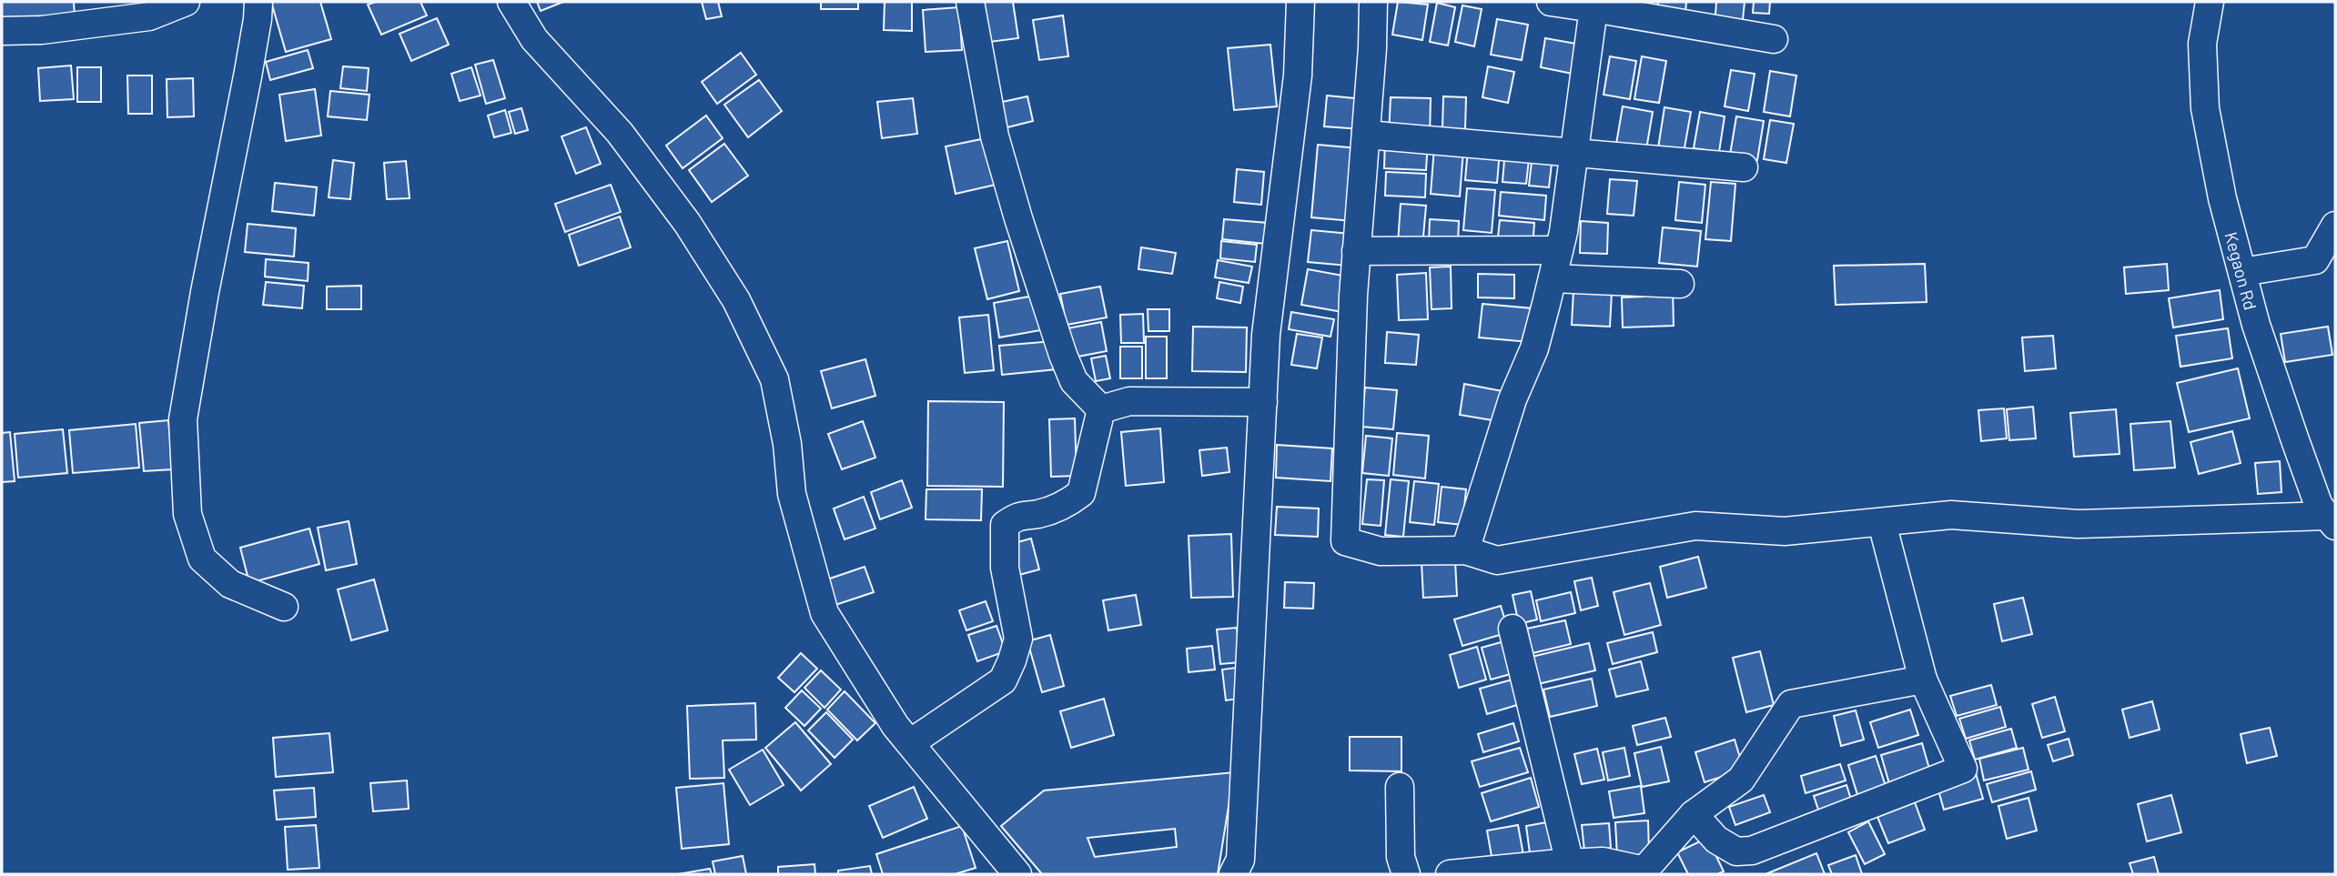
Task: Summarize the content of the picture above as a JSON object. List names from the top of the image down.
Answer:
{
  "streets": {
    "street": ["Kegaon Rd"]
  }
}
